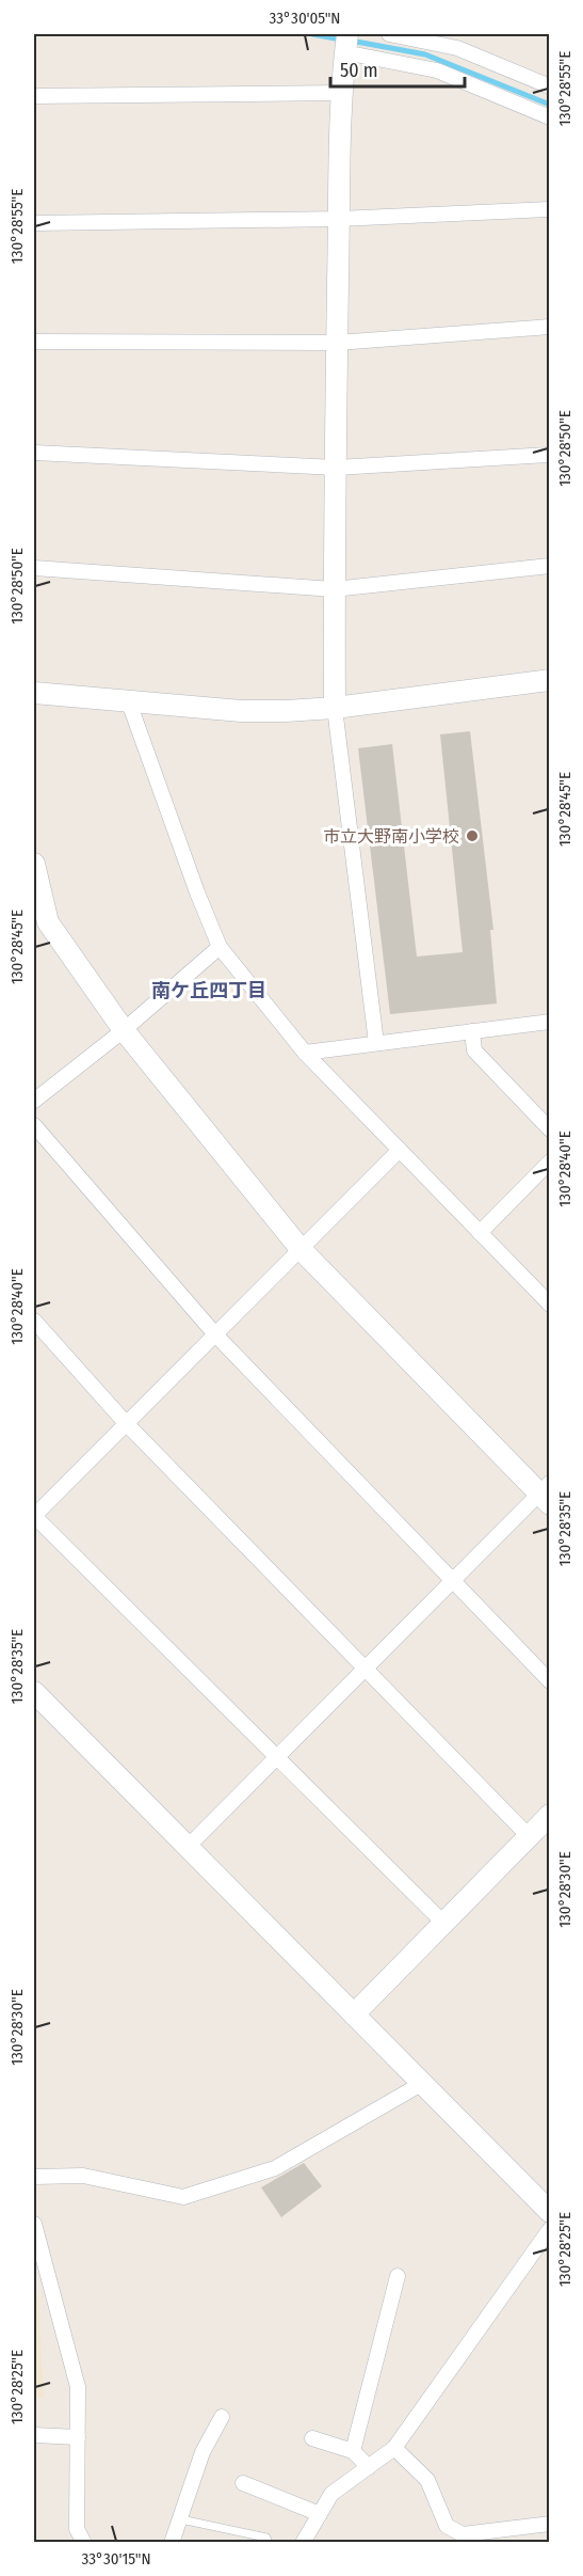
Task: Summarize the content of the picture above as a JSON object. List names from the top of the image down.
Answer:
{
  "districts": ["南ケ丘四丁目"],
  "places": ["市立大野南小学校"],
  "scale_bar": "50 m",
  "coordinates": [
    "33°30'05\"N",
    "130°28'55\"E",
    "130°28'50\"E",
    "130°28'45\"E",
    "130°28'40\"E",
    "130°28'35\"E",
    "130°28'30\"E",
    "130°28'25\"E",
    "33°30'15\"N"
  ]
}
